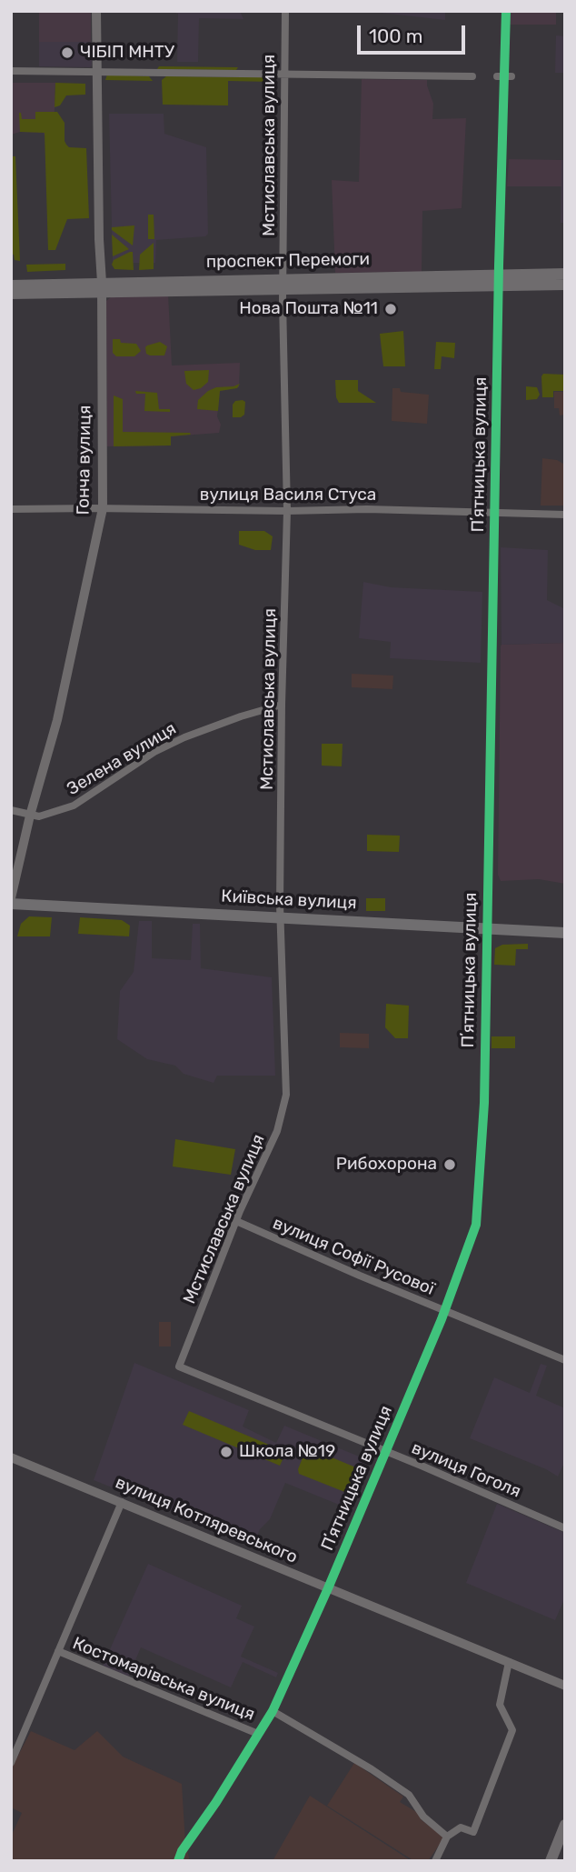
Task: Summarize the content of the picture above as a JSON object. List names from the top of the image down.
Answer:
{
  "streets": {
    "main road": ["проспект Перемоги", "Київська вулиця"],
    "street": [
      "Мстиславська вулиця",
      "Пʼятницька вулиця",
      "Гонча вулиця",
      "вулиця Василя Стуса",
      "Зелена вулиця",
      "вулиця Софії Русової",
      "вулиця Гоголя",
      "вулиця Котляревського",
      "Костомарівська вулиця"
    ]
  },
  "crossings": [
    ["Мстиславська вулиця", "проспект Перемоги"],
    ["Мстиславська вулиця", "вулиця Василя Стуса"],
    ["Мстиславська вулиця", "Зелена вулиця"],
    ["Мстиславська вулиця", "Київська вулиця"],
    ["Мстиславська вулиця", "вулиця Софії Русової"],
    ["Мстиславська вулиця", "вулиця Гоголя"],
    ["проспект Перемоги", "Пʼятницька вулиця"],
    ["проспект Перемоги", "Гонча вулиця"],
    ["Пʼятницька вулиця", "вулиця Василя Стуса"],
    ["Пʼятницька вулиця", "Київська вулиця"],
    ["Пʼятницька вулиця", "вулиця Софії Русової"],
    ["Пʼятницька вулиця", "вулиця Гоголя"],
    ["Пʼятницька вулиця", "вулиця Котляревського"],
    ["Пʼятницька вулиця", "Костомарівська вулиця"],
    ["Гонча вулиця", "вулиця Василя Стуса"],
    ["Гонча вулиця", "Зелена вулиця"]
  ],
  "places": [
    "ЧІБІП МНТУ",
    "Нова Пошта №11",
    "Рибохорона",
    "Школа №19"
  ],
  "scale_bar": "100 m"
}
